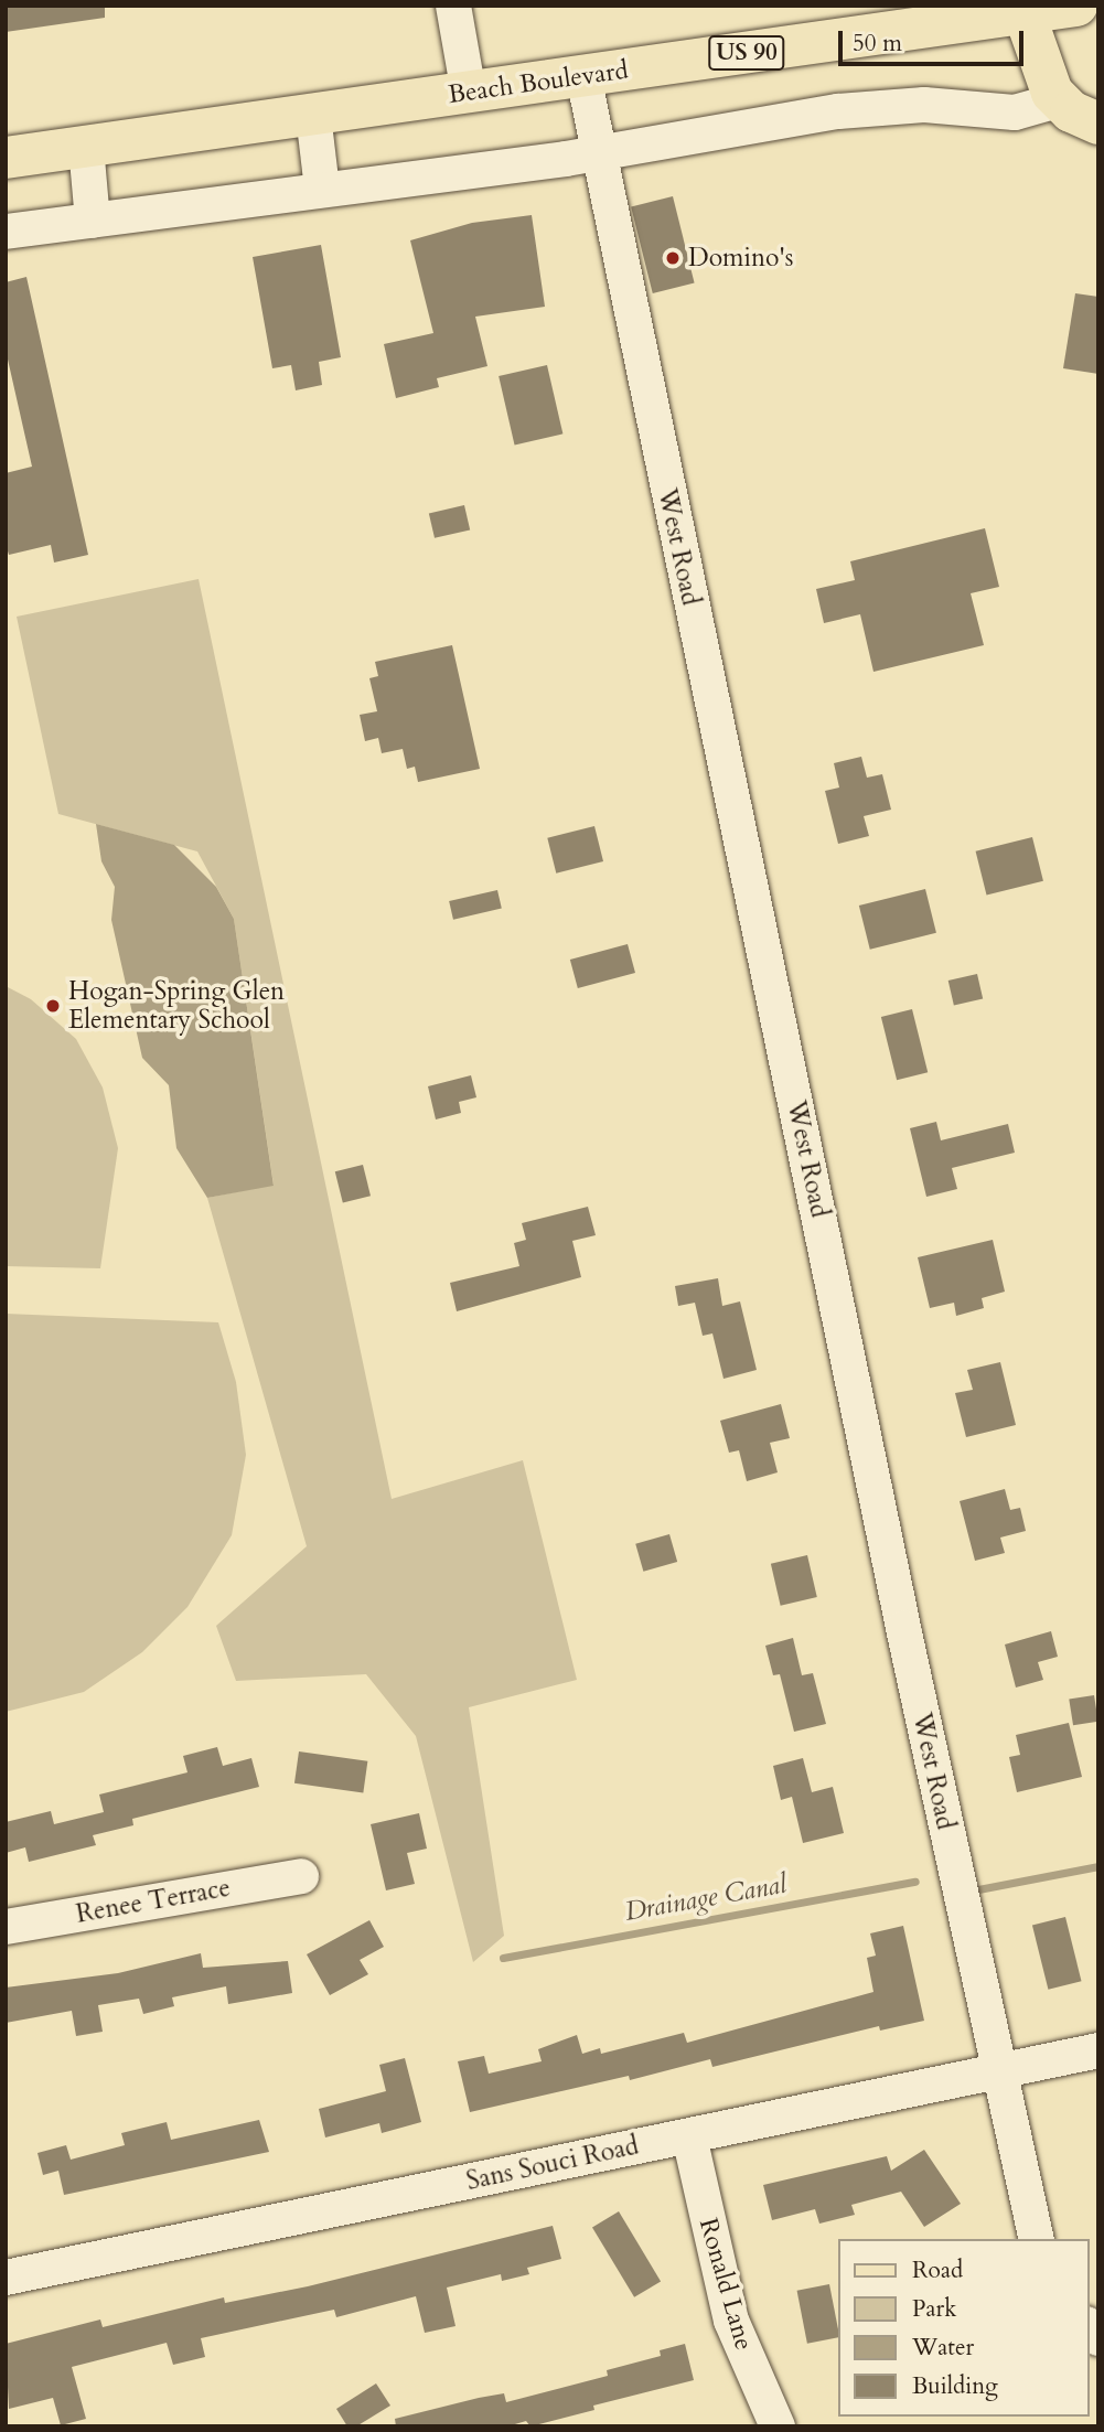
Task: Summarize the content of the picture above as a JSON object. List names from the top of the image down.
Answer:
{
  "streets": {
    "main road": ["US 90", "Beach Boulevard"],
    "street": [
      "West Road",
      "Renee Terrace",
      "Sans Souci Road",
      "Ronald Lane"
    ]
  },
  "crossings": [
    ["Beach Boulevard", "West Road"],
    ["West Road", "Sans Souci Road"],
    ["Sans Souci Road", "Ronald Lane"]
  ],
  "water": ["Drainage Canal"],
  "places": ["Domino's", "Hogan-Spring Glen Elementary School"],
  "legend": [
    "Road",
    "Park",
    "Water",
    "Building"
  ],
  "scale_bar": "50 m"
}
